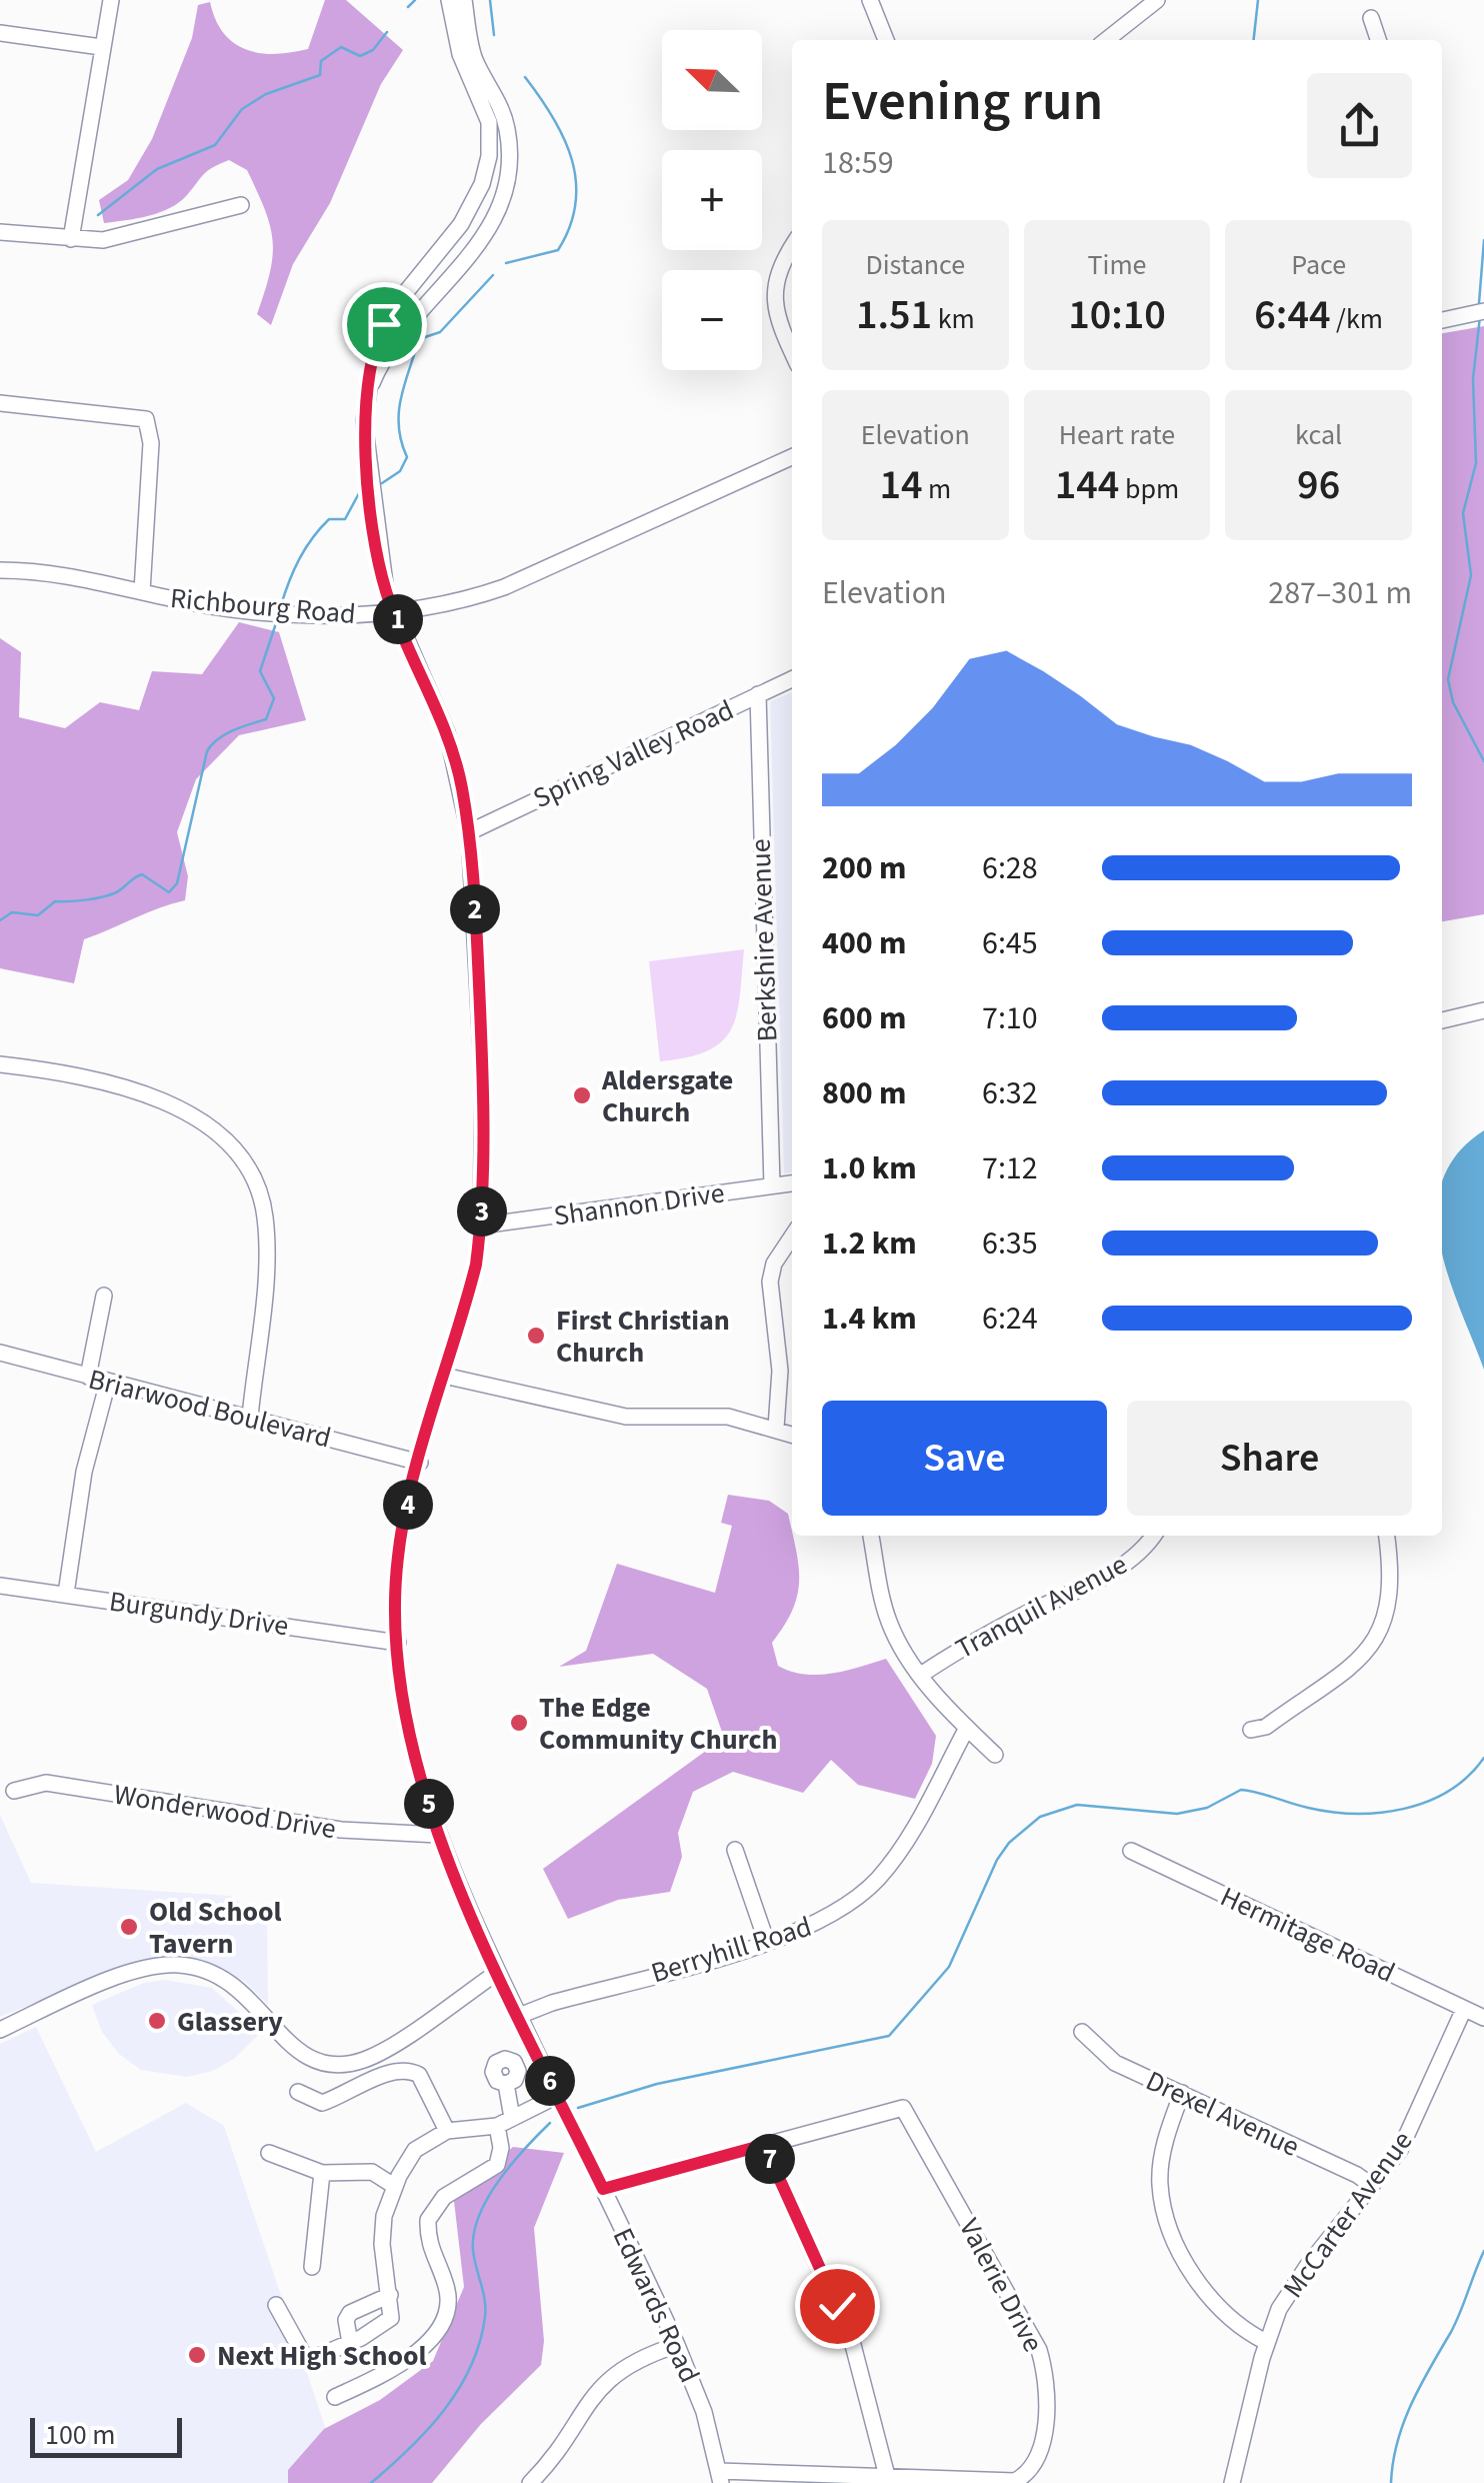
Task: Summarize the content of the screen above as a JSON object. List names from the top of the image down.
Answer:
{
  "streets": {
    "street": [
      "Richbourg Road",
      "Spring Valley Road",
      "Berkshire Avenue",
      "Shannon Drive",
      "Briarwood Boulevard",
      "Tranquil Avenue",
      "Burgundy Drive",
      "Wonderwood Drive",
      "Hermitage Road",
      "Berryhill Road",
      "Drexel Avenue",
      "McCarter Avenue",
      "Valerie Drive",
      "Edwards Road"
    ]
  },
  "crossings": [
    ["Richbourg Road", "Edwards Road"],
    ["Spring Valley Road", "Berkshire Avenue"],
    ["Spring Valley Road", "Edwards Road"],
    ["Berkshire Avenue", "Shannon Drive"],
    ["Shannon Drive", "Edwards Road"],
    ["Briarwood Boulevard", "Edwards Road"],
    ["Burgundy Drive", "Edwards Road"],
    ["Wonderwood Drive", "Edwards Road"],
    ["Hermitage Road", "McCarter Avenue"],
    ["Berryhill Road", "Edwards Road"],
    ["Drexel Avenue", "McCarter Avenue"],
    ["Valerie Drive", "Edwards Road"]
  ],
  "places": [
    "Aldersgate Church",
    "First Christian Church",
    "The Edge Community Church",
    "Old School Tavern",
    "Glassery",
    "Next High School"
  ],
  "scale_bar": "100 m",
  "north": "top left",
  "page": {
    "map_buttons": ["+", "−"],
    "heading": ["Evening run", "18:59"],
    "stats": [
      ["Distance", "1.51 km"],
      ["Time", "10:10"],
      ["Pace", "6:44 /km"],
      ["Elevation", "14 m"],
      ["Heart rate", "144 bpm"],
      ["kcal", "96"]
    ],
    "chart": ["Elevation", "287–301 m"],
    "pins": [
      "1",
      "2",
      "3",
      "4",
      "5",
      "6",
      "7"
    ],
    "list": [
      {
        "name": "200 m",
        "note": "6:28"
      },
      {
        "name": "400 m",
        "note": "6:45"
      },
      {
        "name": "600 m",
        "note": "7:10"
      },
      {
        "name": "800 m",
        "note": "6:32"
      },
      {
        "name": "1.0 km",
        "note": "7:12"
      },
      {
        "name": "1.2 km",
        "note": "6:35"
      },
      {
        "name": "1.4 km",
        "note": "6:24"
      }
    ],
    "buttons": ["Save", "Share"],
    "scale": "100 m"
  }
}
